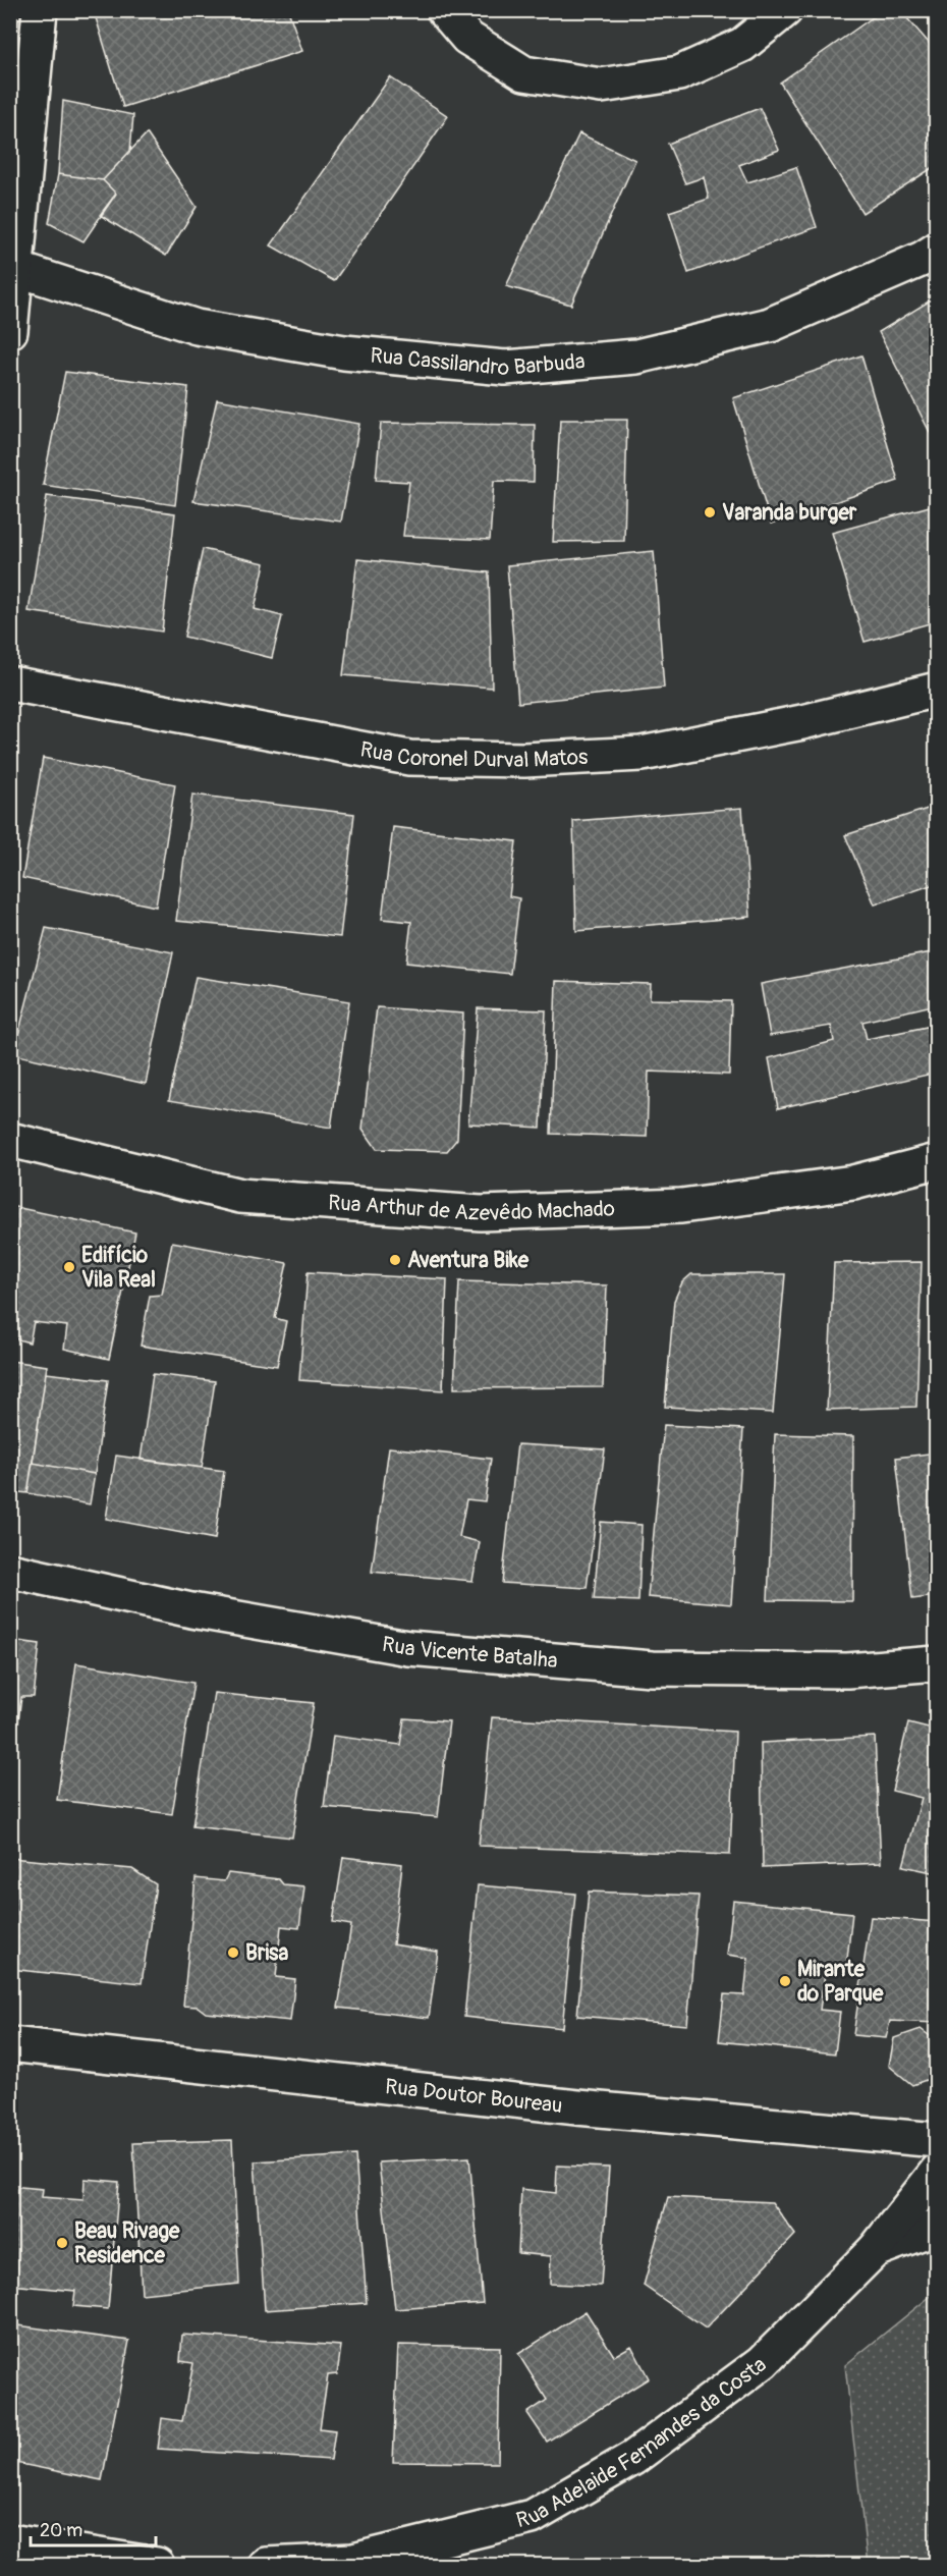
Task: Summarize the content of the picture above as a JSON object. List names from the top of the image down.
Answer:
{
  "streets": {
    "street": [
      "Rua Cassilandro Barbuda",
      "Rua Coronel Durval Matos",
      "Rua Arthur de Azevêdo Machado",
      "Rua Vicente Batalha",
      "Rua Doutor Boureau",
      "Rua Adelaide Fernandes da Costa"
    ]
  },
  "places": [
    "Varanda burger",
    "Aventura Bike",
    "Edifício Vila Real",
    "Brisa",
    "Mirante do Parque",
    "Beau Rivage Residence"
  ],
  "scale_bar": "20 m"
}
